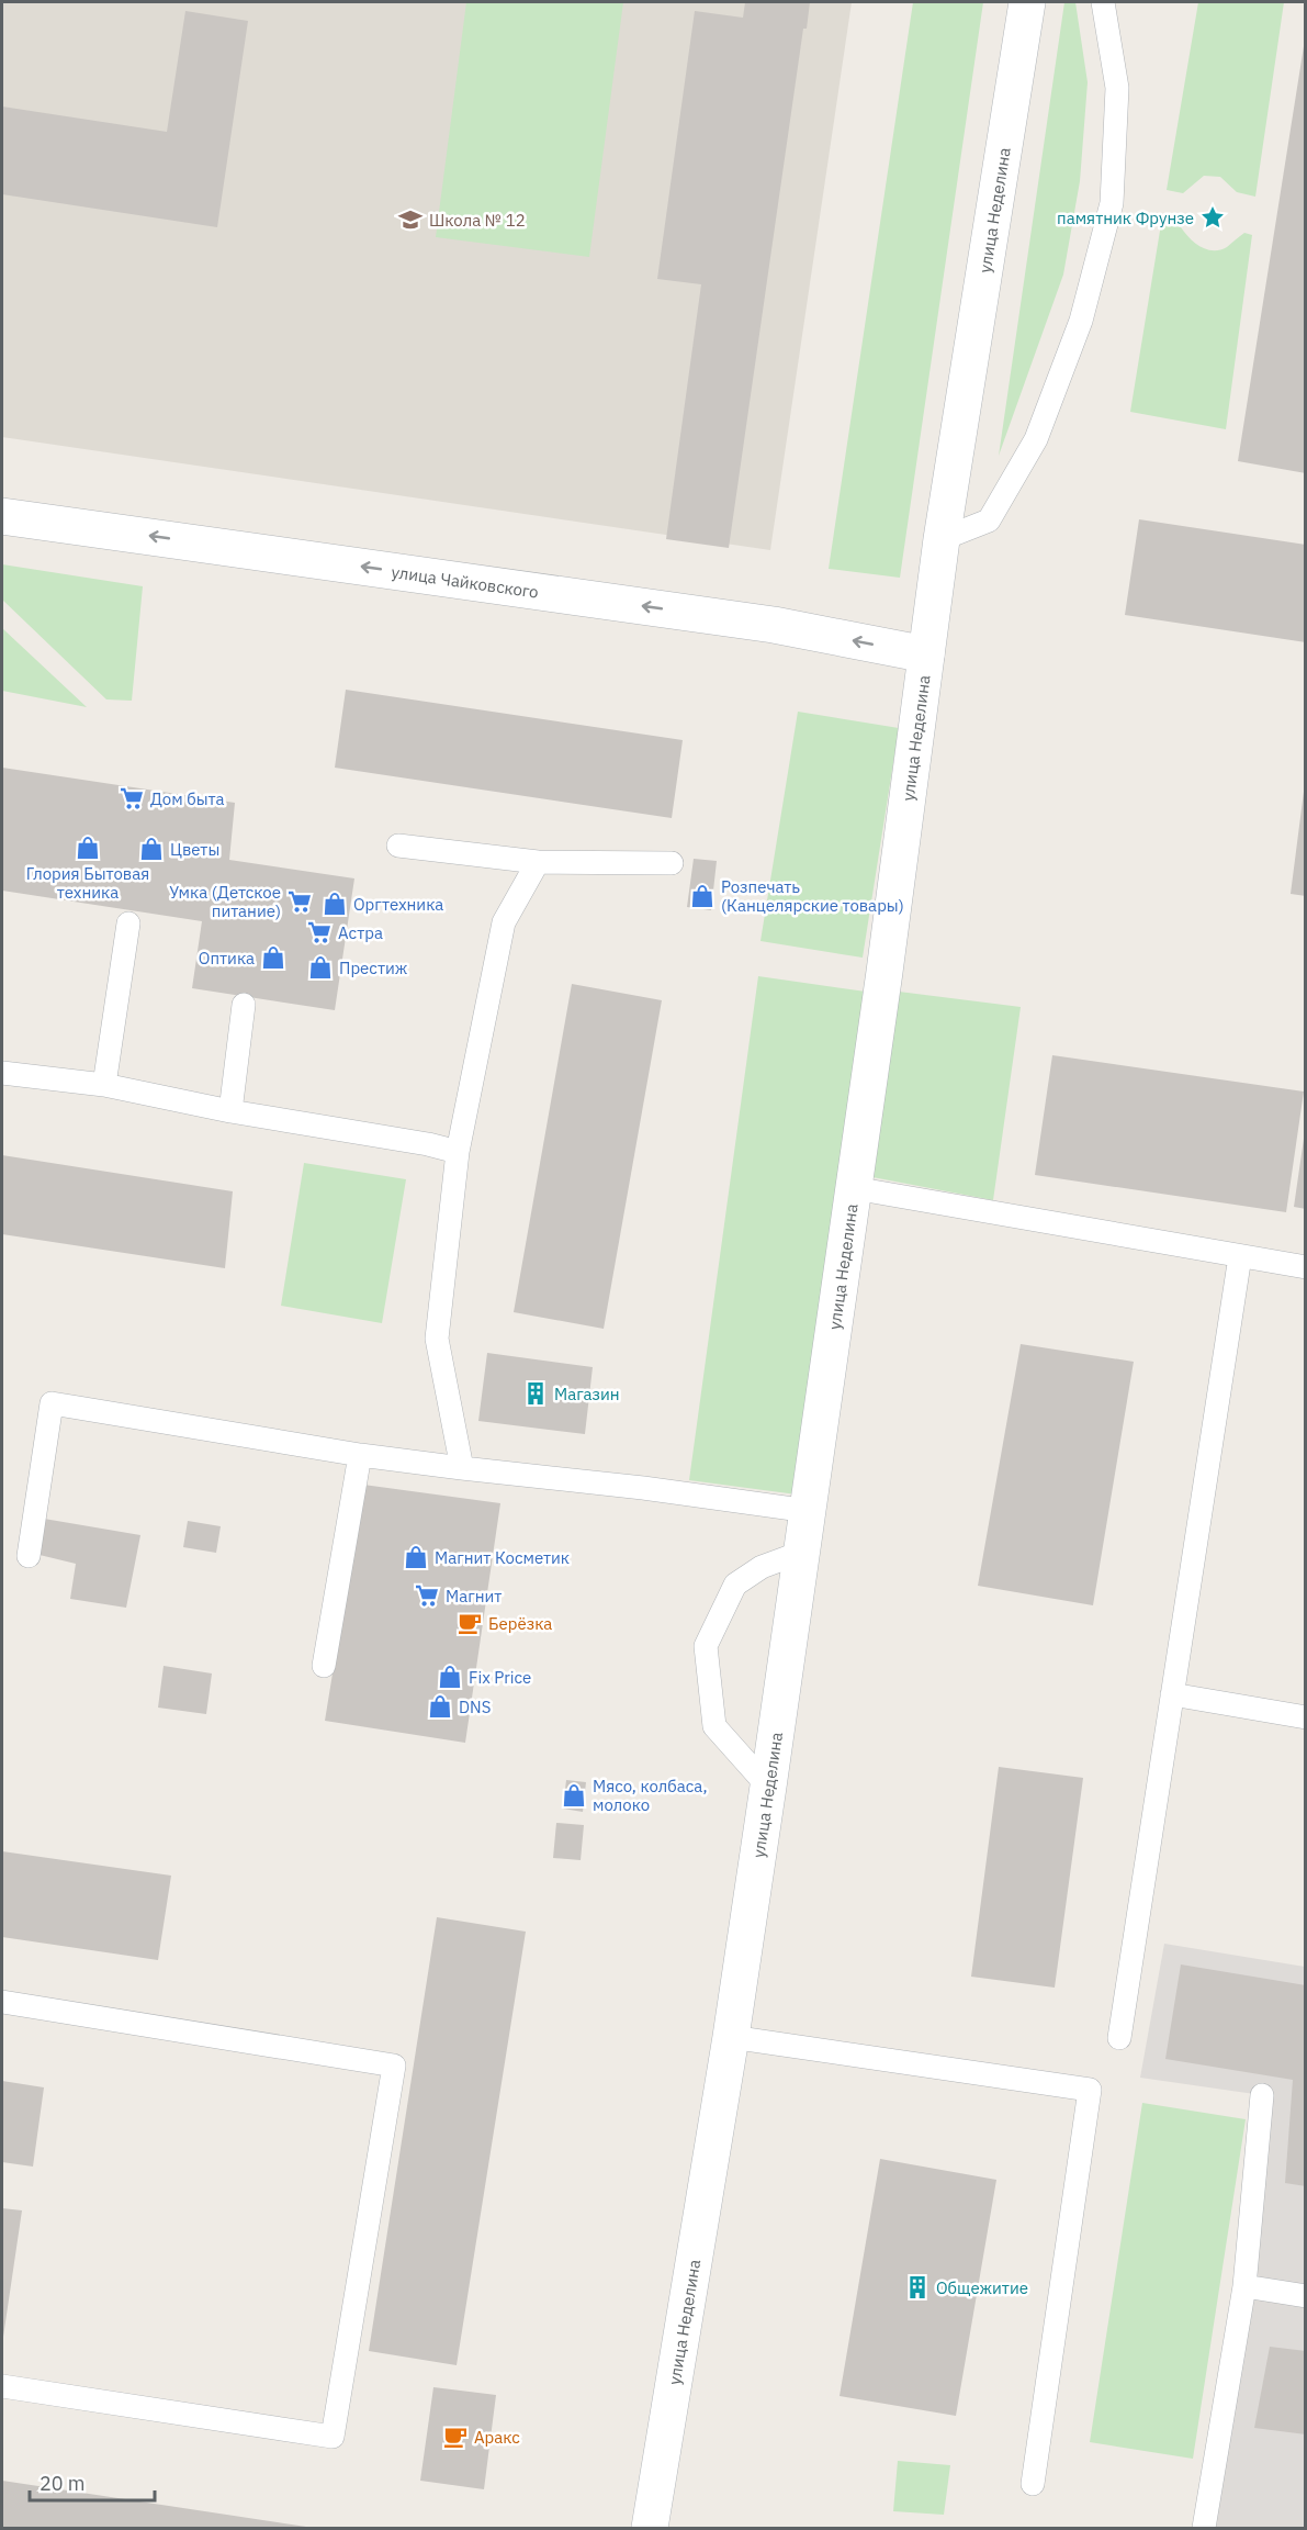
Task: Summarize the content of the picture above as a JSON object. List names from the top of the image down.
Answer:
{
  "streets": {
    "street": ["улица Неделина", "улица Чайковского"]
  },
  "crossings": [
    ["улица Неделина", "улица Чайковского"]
  ],
  "one_way": ["улица Чайковского"],
  "places": {
    "place": ["памятник Фрунзе"],
    "school or university": ["Школа № 12"],
    "supermarket": [
      "Дом быта",
      "Умка (Детское питание)",
      "Астра",
      "Магнит"
    ],
    "shop": [
      "Глория Бытовая техника",
      "Цветы",
      "Розпечать (Канцелярские товары)",
      "Оргтехника",
      "Оптика",
      "Престиж",
      "Магнит Косметик",
      "Fix Price",
      "DNS",
      "Мясо, колбаса, молоко"
    ],
    "building": ["Магазин", "Общежитие"],
    "cafe": ["Берёзка", "Аракс"]
  },
  "scale_bar": "20 m"
}
